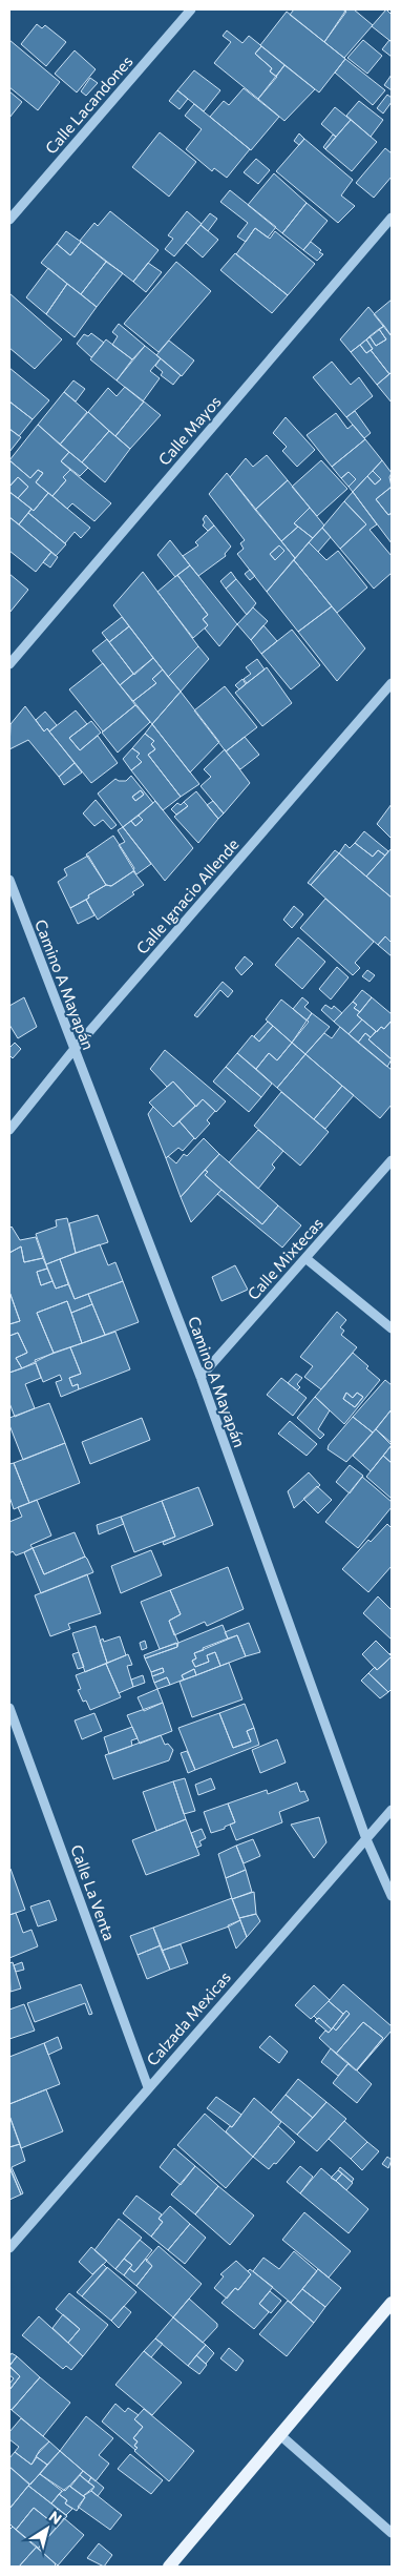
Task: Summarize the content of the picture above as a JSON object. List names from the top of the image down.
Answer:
{
  "streets": {
    "street": [
      "Calle Lacandones",
      "Calle Mayos",
      "Calle Ignacio Allende",
      "Camino A Mayapán",
      "Calle Mixtecas",
      "Calle La Venta",
      "Calzada Mexicas"
    ]
  },
  "crossings": [
    ["Calle Ignacio Allende", "Camino A Mayapán"],
    ["Camino A Mayapán", "Calle Mixtecas"],
    ["Camino A Mayapán", "Calzada Mexicas"],
    ["Calle La Venta", "Calzada Mexicas"]
  ],
  "north": "top right"
}
